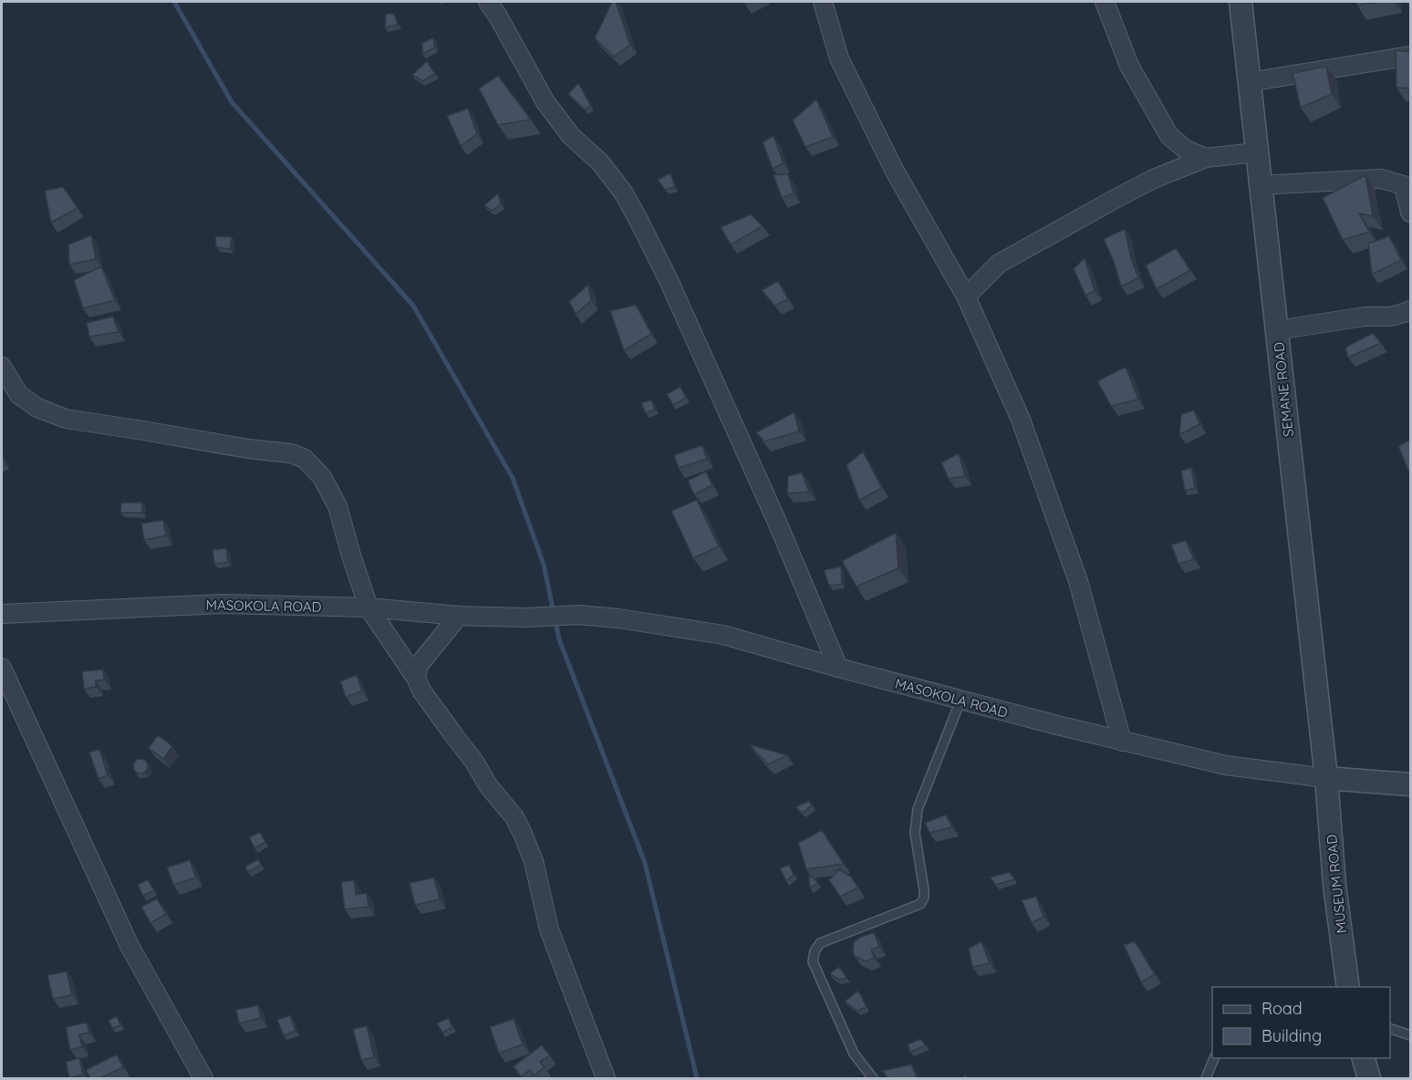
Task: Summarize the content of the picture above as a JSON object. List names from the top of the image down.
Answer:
{
  "streets": {
    "street": ["SEMANE ROAD", "MASOKOLA ROAD", "MUSEUM ROAD"]
  },
  "crossings": [
    ["SEMANE ROAD", "MASOKOLA ROAD"],
    ["SEMANE ROAD", "MUSEUM ROAD"],
    ["MASOKOLA ROAD", "MUSEUM ROAD"]
  ],
  "legend": ["Road", "Building"]
}
